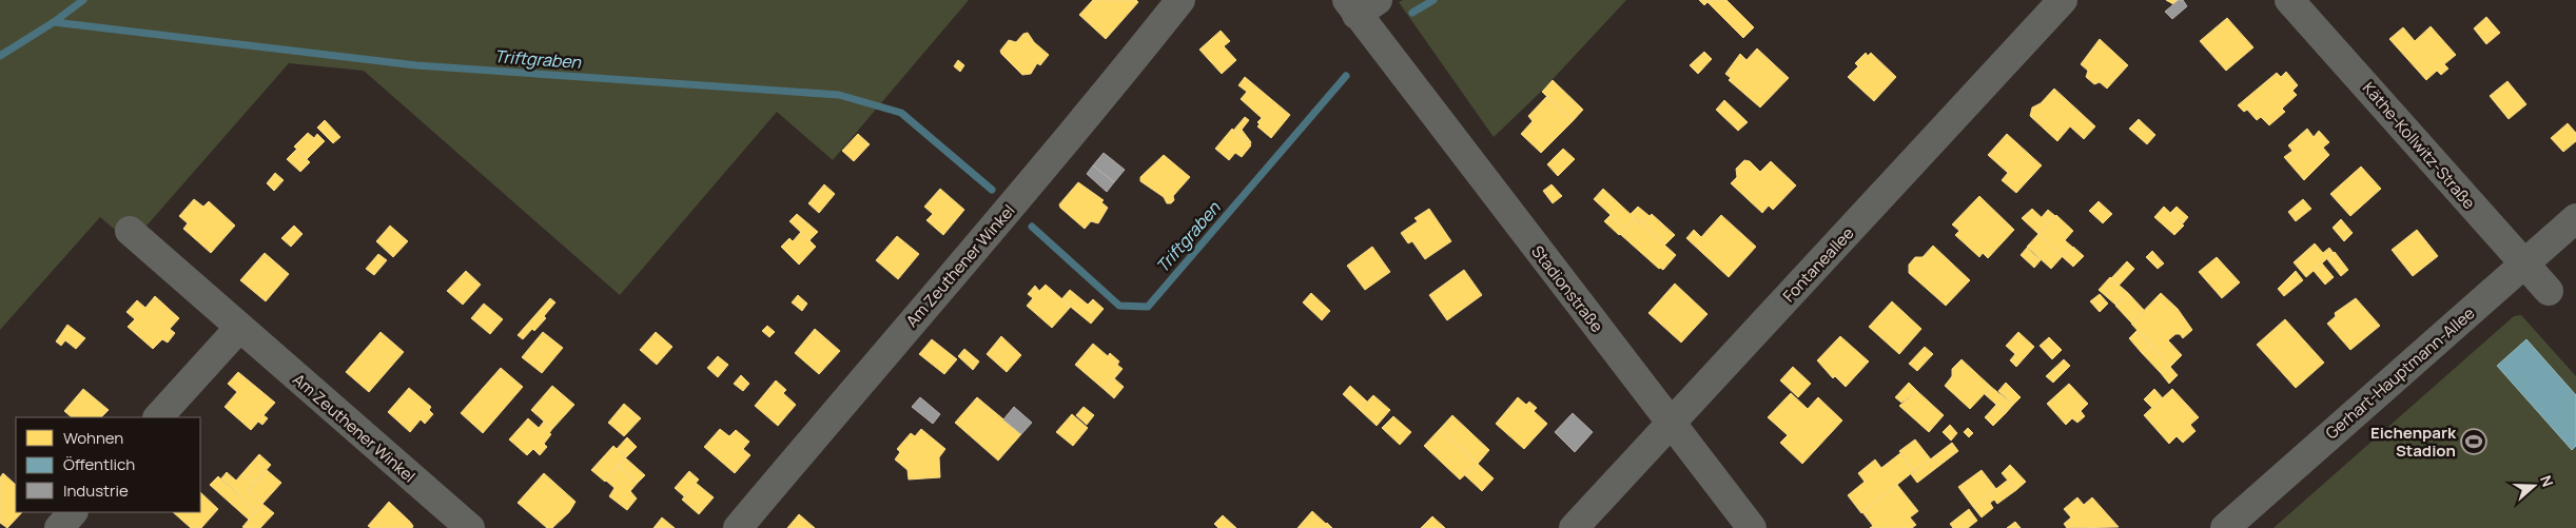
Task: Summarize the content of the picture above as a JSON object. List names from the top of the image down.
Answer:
{
  "streets": {
    "street": [
      "Käthe-Kollwitz-Straße",
      "Fontaneallee",
      "Am Zeuthener Winkel",
      "Stadionstraße",
      "Gerhart-Hauptmann-Allee"
    ]
  },
  "crossings": [
    ["Käthe-Kollwitz-Straße", "Gerhart-Hauptmann-Allee"],
    ["Fontaneallee", "Stadionstraße"]
  ],
  "water": ["Triftgraben"],
  "places": {
    "sports": ["Eichenpark Stadion"]
  },
  "legend": ["Wohnen", "Öffentlich", "Industrie"],
  "north": "right"
}
